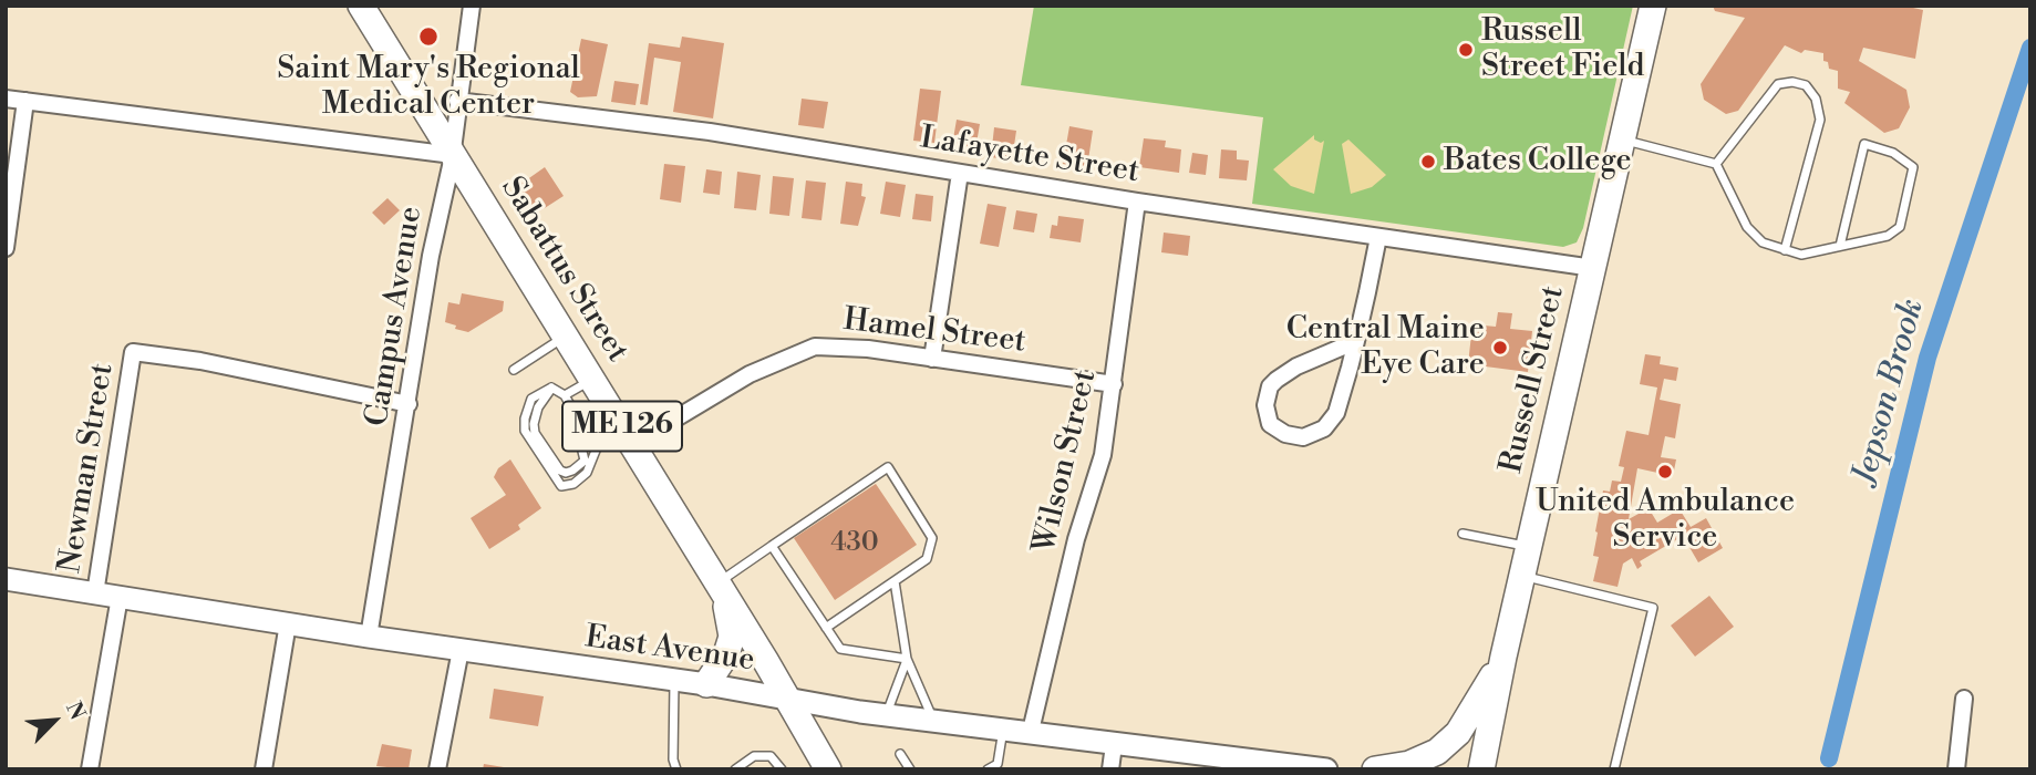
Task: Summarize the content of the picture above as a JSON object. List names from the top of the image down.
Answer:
{
  "streets": {
    "main road": [
      "Sabattus Street",
      "Russell Street",
      "ME 126",
      "East Avenue"
    ],
    "street": [
      "Lafayette Street",
      "Campus Avenue",
      "Hamel Street",
      "Wilson Street",
      "Newman Street"
    ]
  },
  "crossings": [
    ["Lafayette Street", "Campus Avenue"],
    ["Lafayette Street", "Russell Street"],
    ["Lafayette Street", "Wilson Street"],
    ["Sabattus Street", "Campus Avenue"],
    ["Sabattus Street", "Hamel Street"],
    ["Sabattus Street", "East Avenue"],
    ["Campus Avenue", "Newman Street"],
    ["Campus Avenue", "East Avenue"],
    ["Hamel Street", "Wilson Street"],
    ["Wilson Street", "East Avenue"],
    ["Newman Street", "East Avenue"]
  ],
  "water": ["Jepson Brook"],
  "places": [
    "Saint Mary's Regional Medical Center",
    "Russell Street Field",
    "Bates College",
    "Central Maine Eye Care",
    "United Ambulance Service"
  ],
  "house_numbers": ["430"],
  "north": "top right"
}
